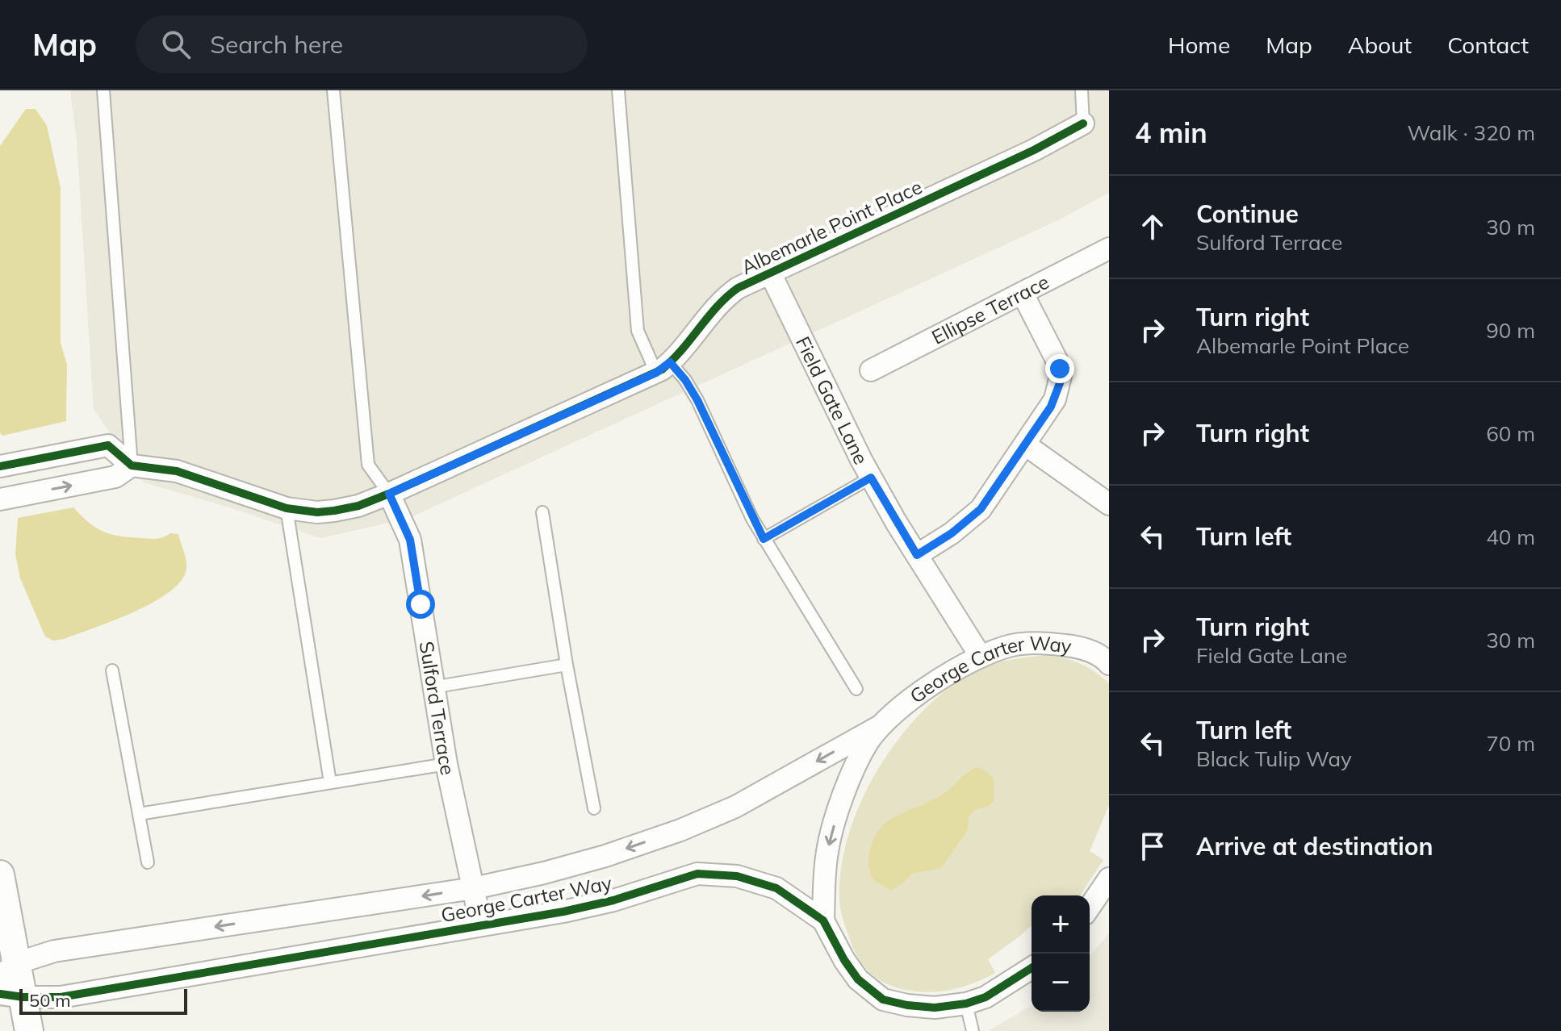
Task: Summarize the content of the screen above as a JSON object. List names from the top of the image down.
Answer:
{
  "streets": {
    "street": [
      "Albemarle Point Place",
      "Ellipse Terrace",
      "Field Gate Lane",
      "George Carter Way",
      "Sulford Terrace"
    ]
  },
  "crossings": [
    ["Albemarle Point Place", "Field Gate Lane"],
    ["Albemarle Point Place", "Sulford Terrace"],
    ["Field Gate Lane", "George Carter Way"],
    ["George Carter Way", "Sulford Terrace"]
  ],
  "scale_bar": "50 m",
  "page": {
    "header": "Map",
    "search": "Search here",
    "nav": [
      "Home",
      "Map",
      "About",
      "Contact"
    ],
    "heading": ["4 min", "Walk · 320 m"],
    "list": [
      ["Continue", "Sulford Terrace", "30 m"],
      ["Turn right", "Albemarle Point Place", "90 m"],
      ["Turn right", "60 m"],
      ["Turn left", "40 m"],
      ["Turn right", "Field Gate Lane", "30 m"],
      ["Turn left", "Black Tulip Way", "70 m"],
      "Arrive at destination"
    ],
    "map_buttons": ["+", "−"],
    "scale": "50 m"
  }
}
